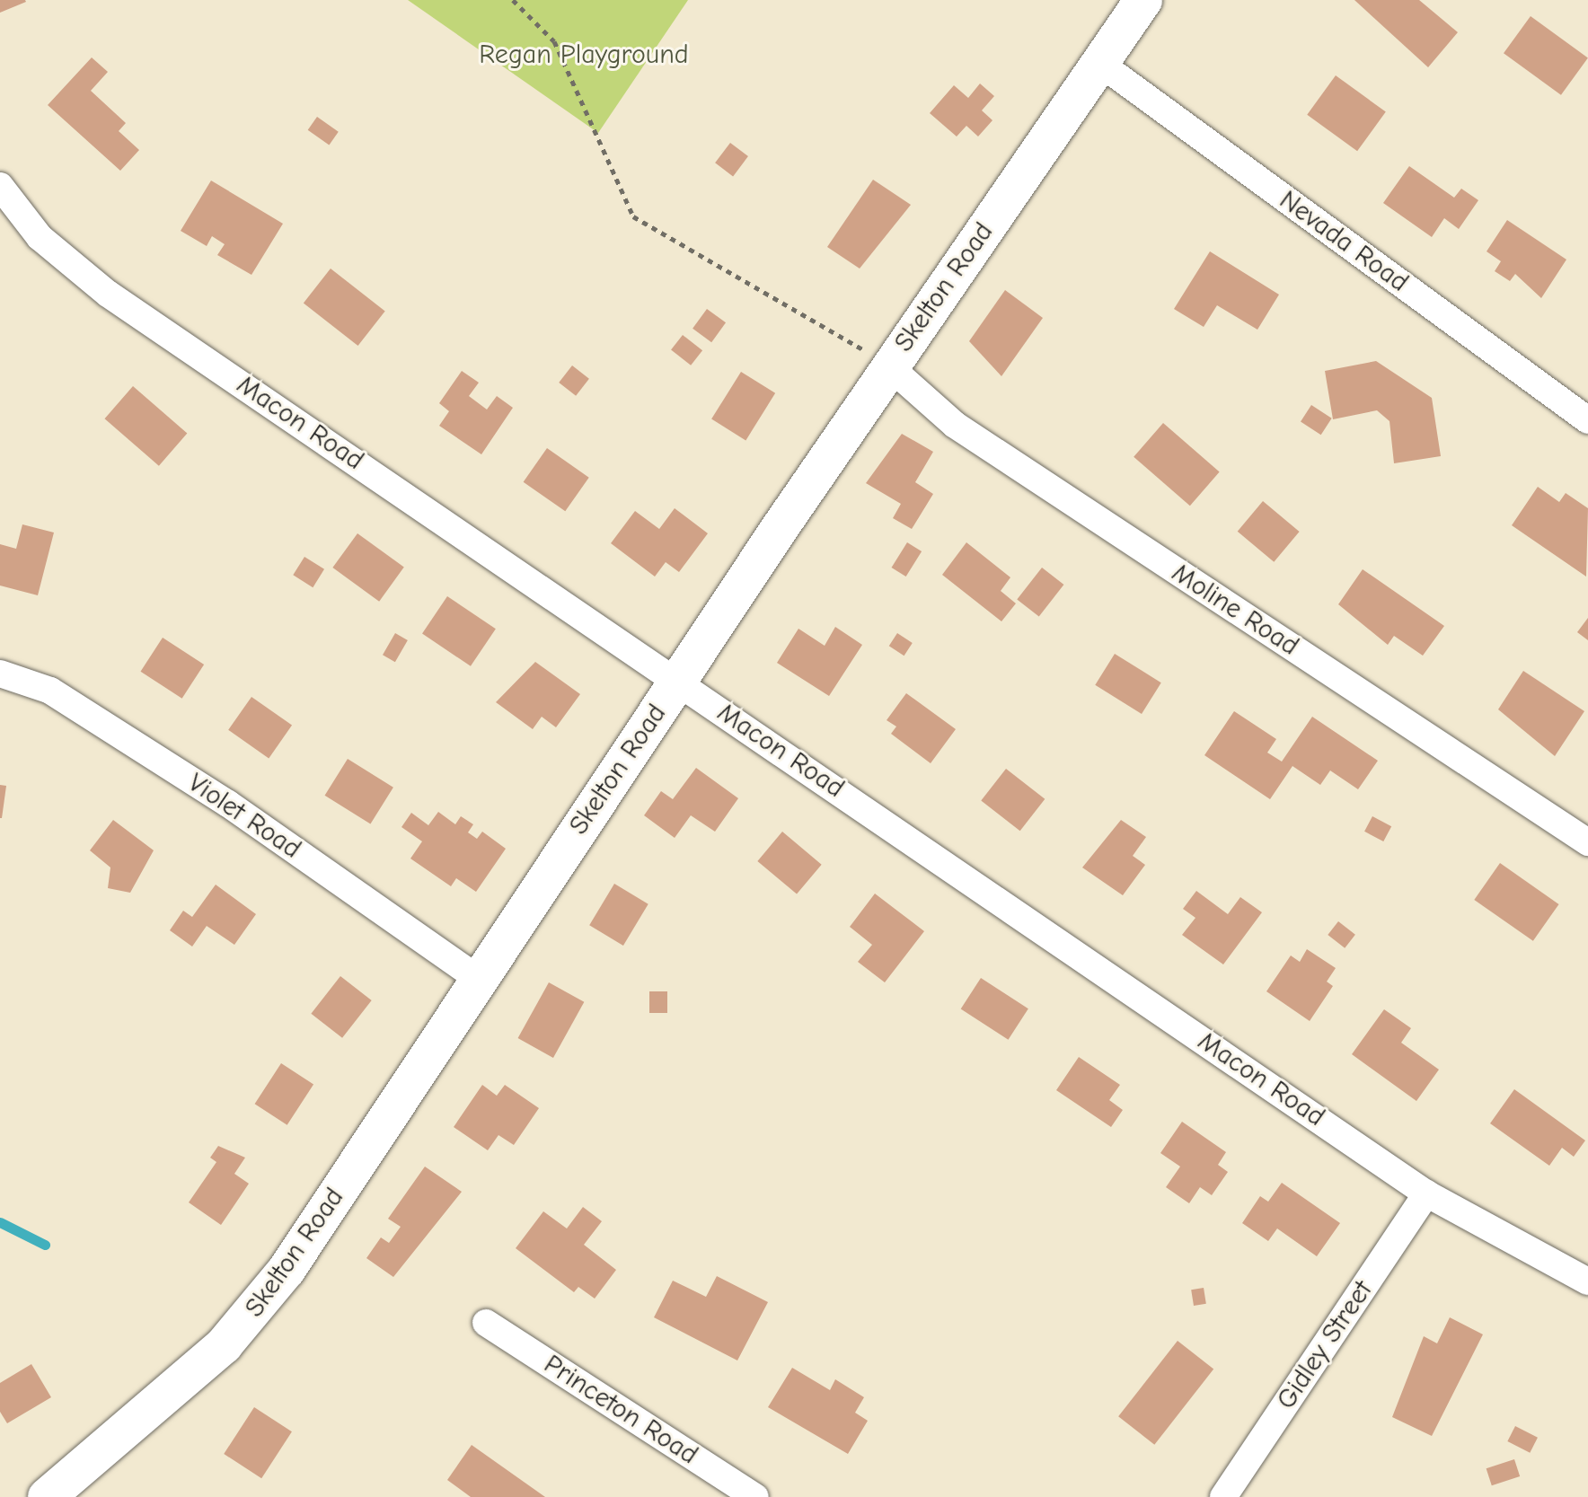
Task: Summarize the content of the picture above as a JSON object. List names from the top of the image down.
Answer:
{
  "streets": {
    "street": [
      "Nevada Road",
      "Skelton Road",
      "Macon Road",
      "Moline Road",
      "Violet Road",
      "Gidley Street",
      "Princeton Road"
    ]
  },
  "crossings": [
    ["Nevada Road", "Skelton Road"],
    ["Skelton Road", "Macon Road"],
    ["Skelton Road", "Moline Road"],
    ["Skelton Road", "Violet Road"],
    ["Macon Road", "Gidley Street"]
  ],
  "parks": ["Regan Playground"]
}
